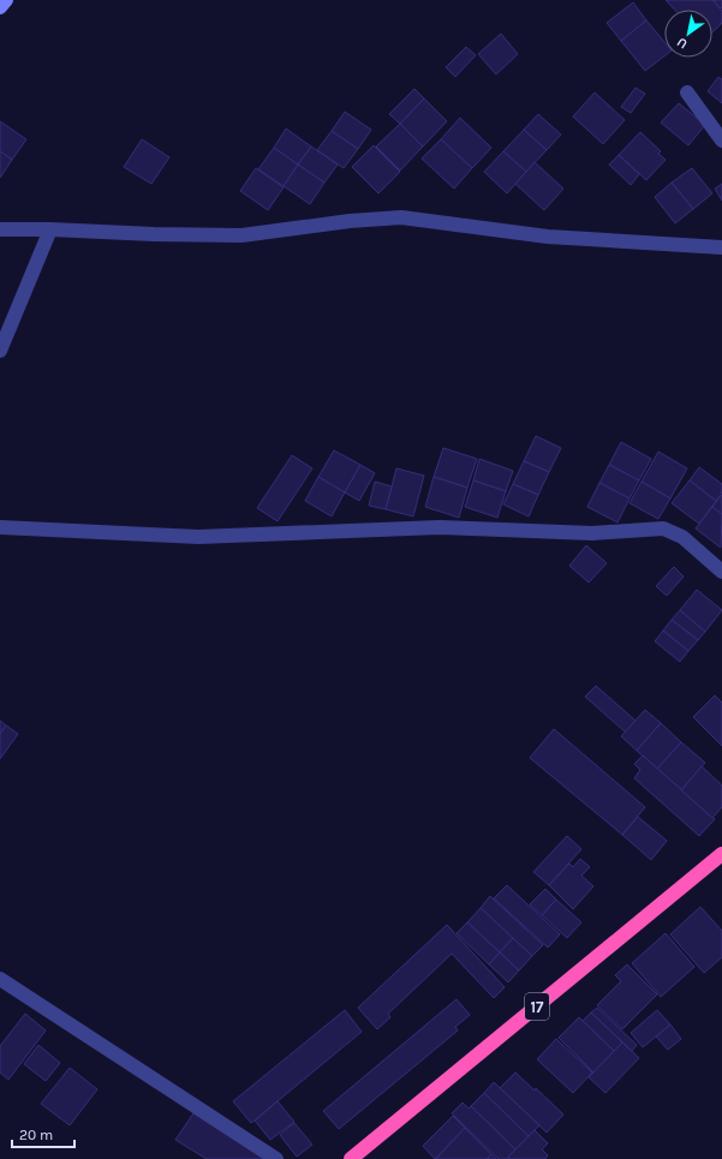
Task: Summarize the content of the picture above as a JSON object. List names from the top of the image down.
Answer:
{
  "streets": {
    "highway": ["17"]
  },
  "scale_bar": "20 m",
  "north": "bottom left"
}
